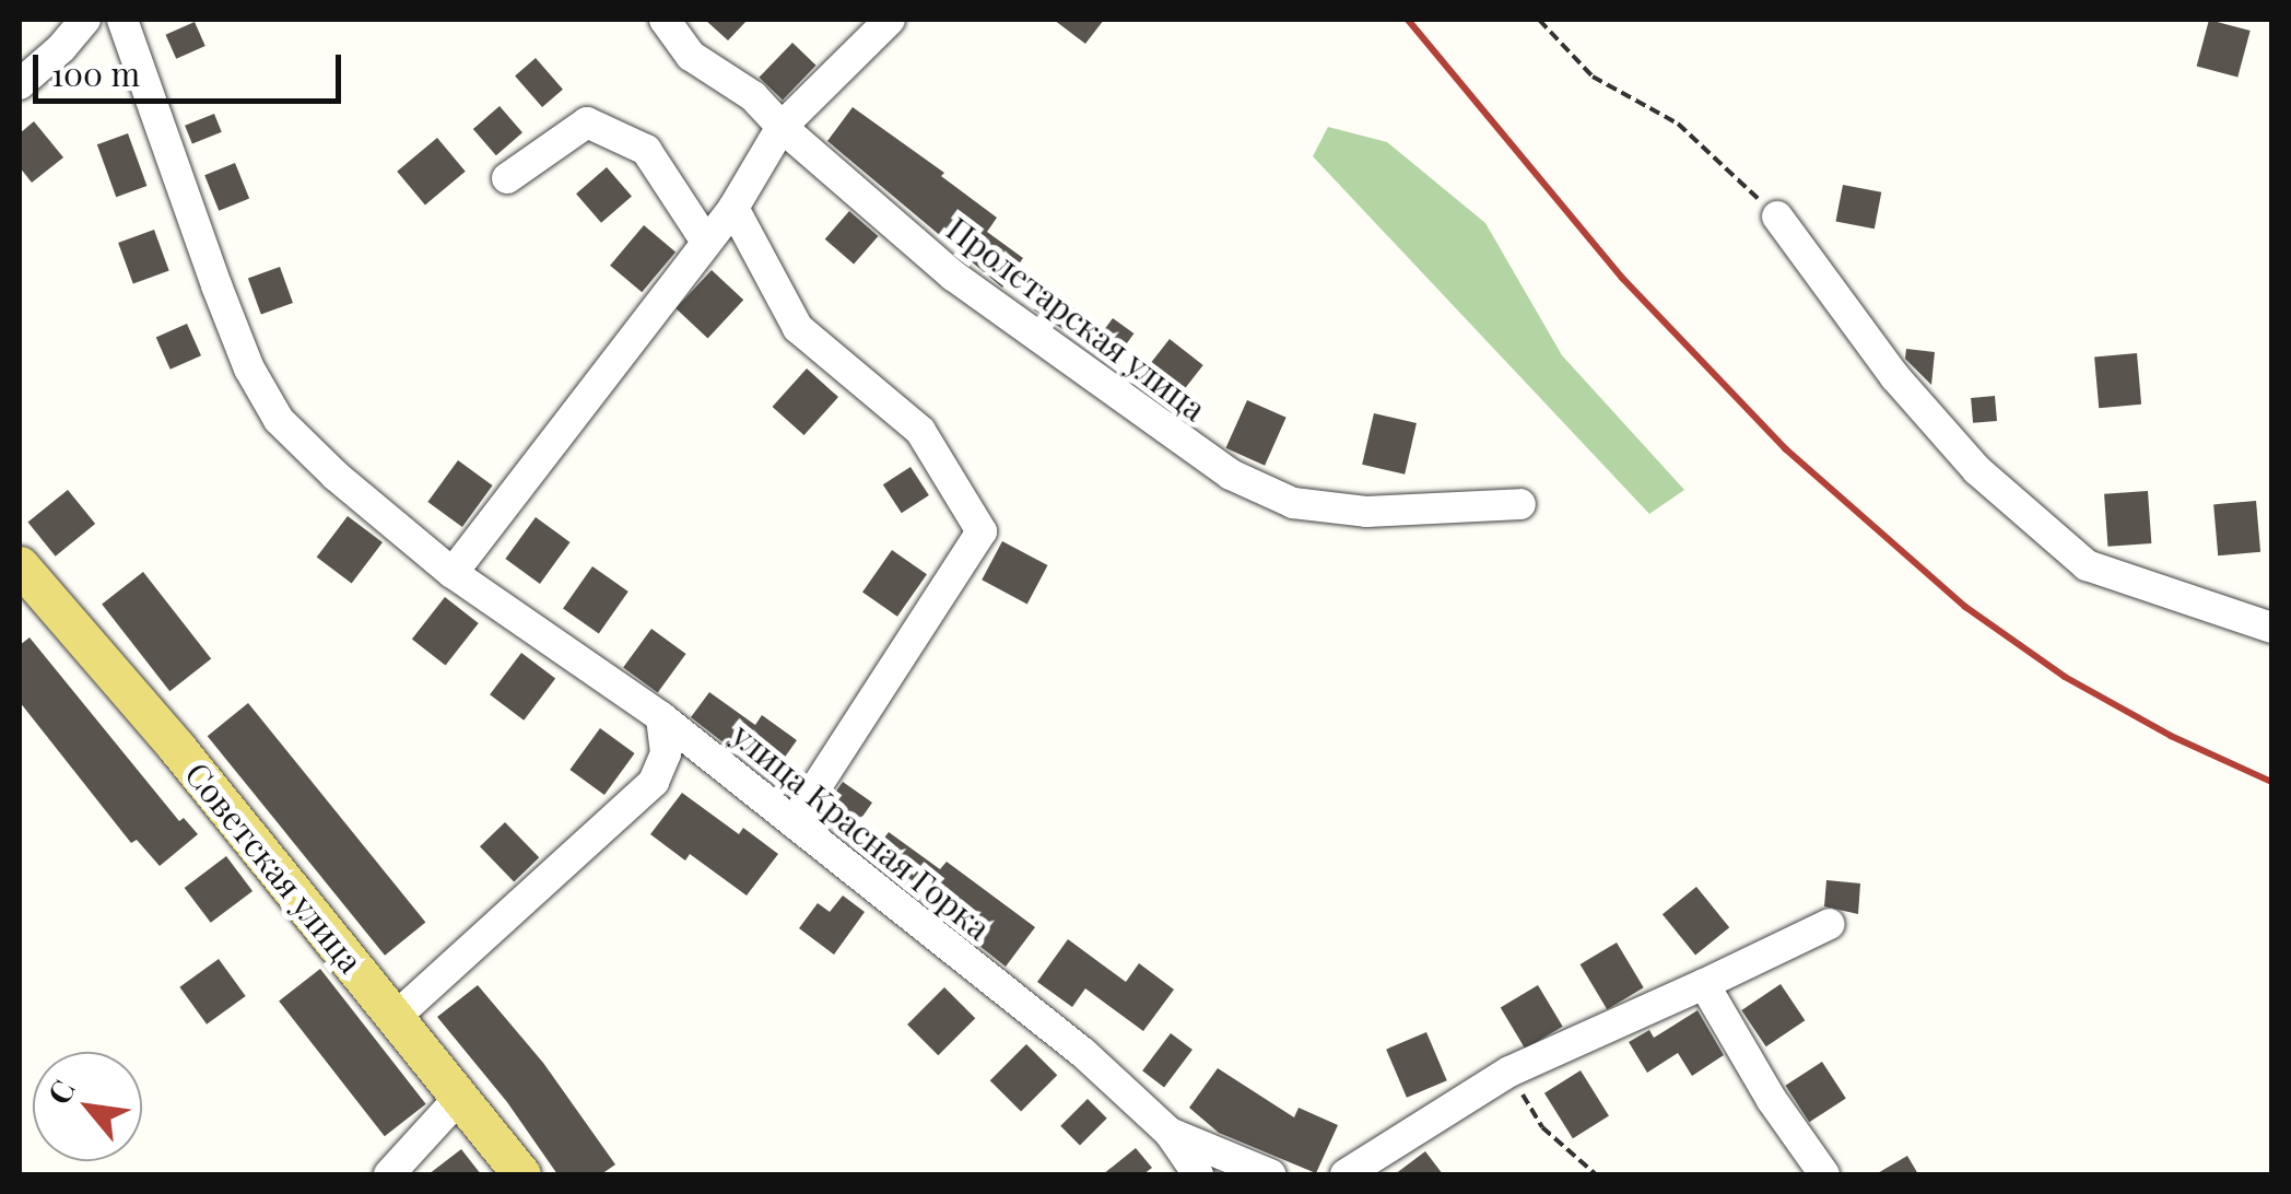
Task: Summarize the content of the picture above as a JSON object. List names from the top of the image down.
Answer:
{
  "streets": {
    "main road": ["Советская улица"],
    "street": ["Пролетарская улица", "улица Красная Горка"]
  },
  "scale_bar": "100 m",
  "north": "top left"
}
